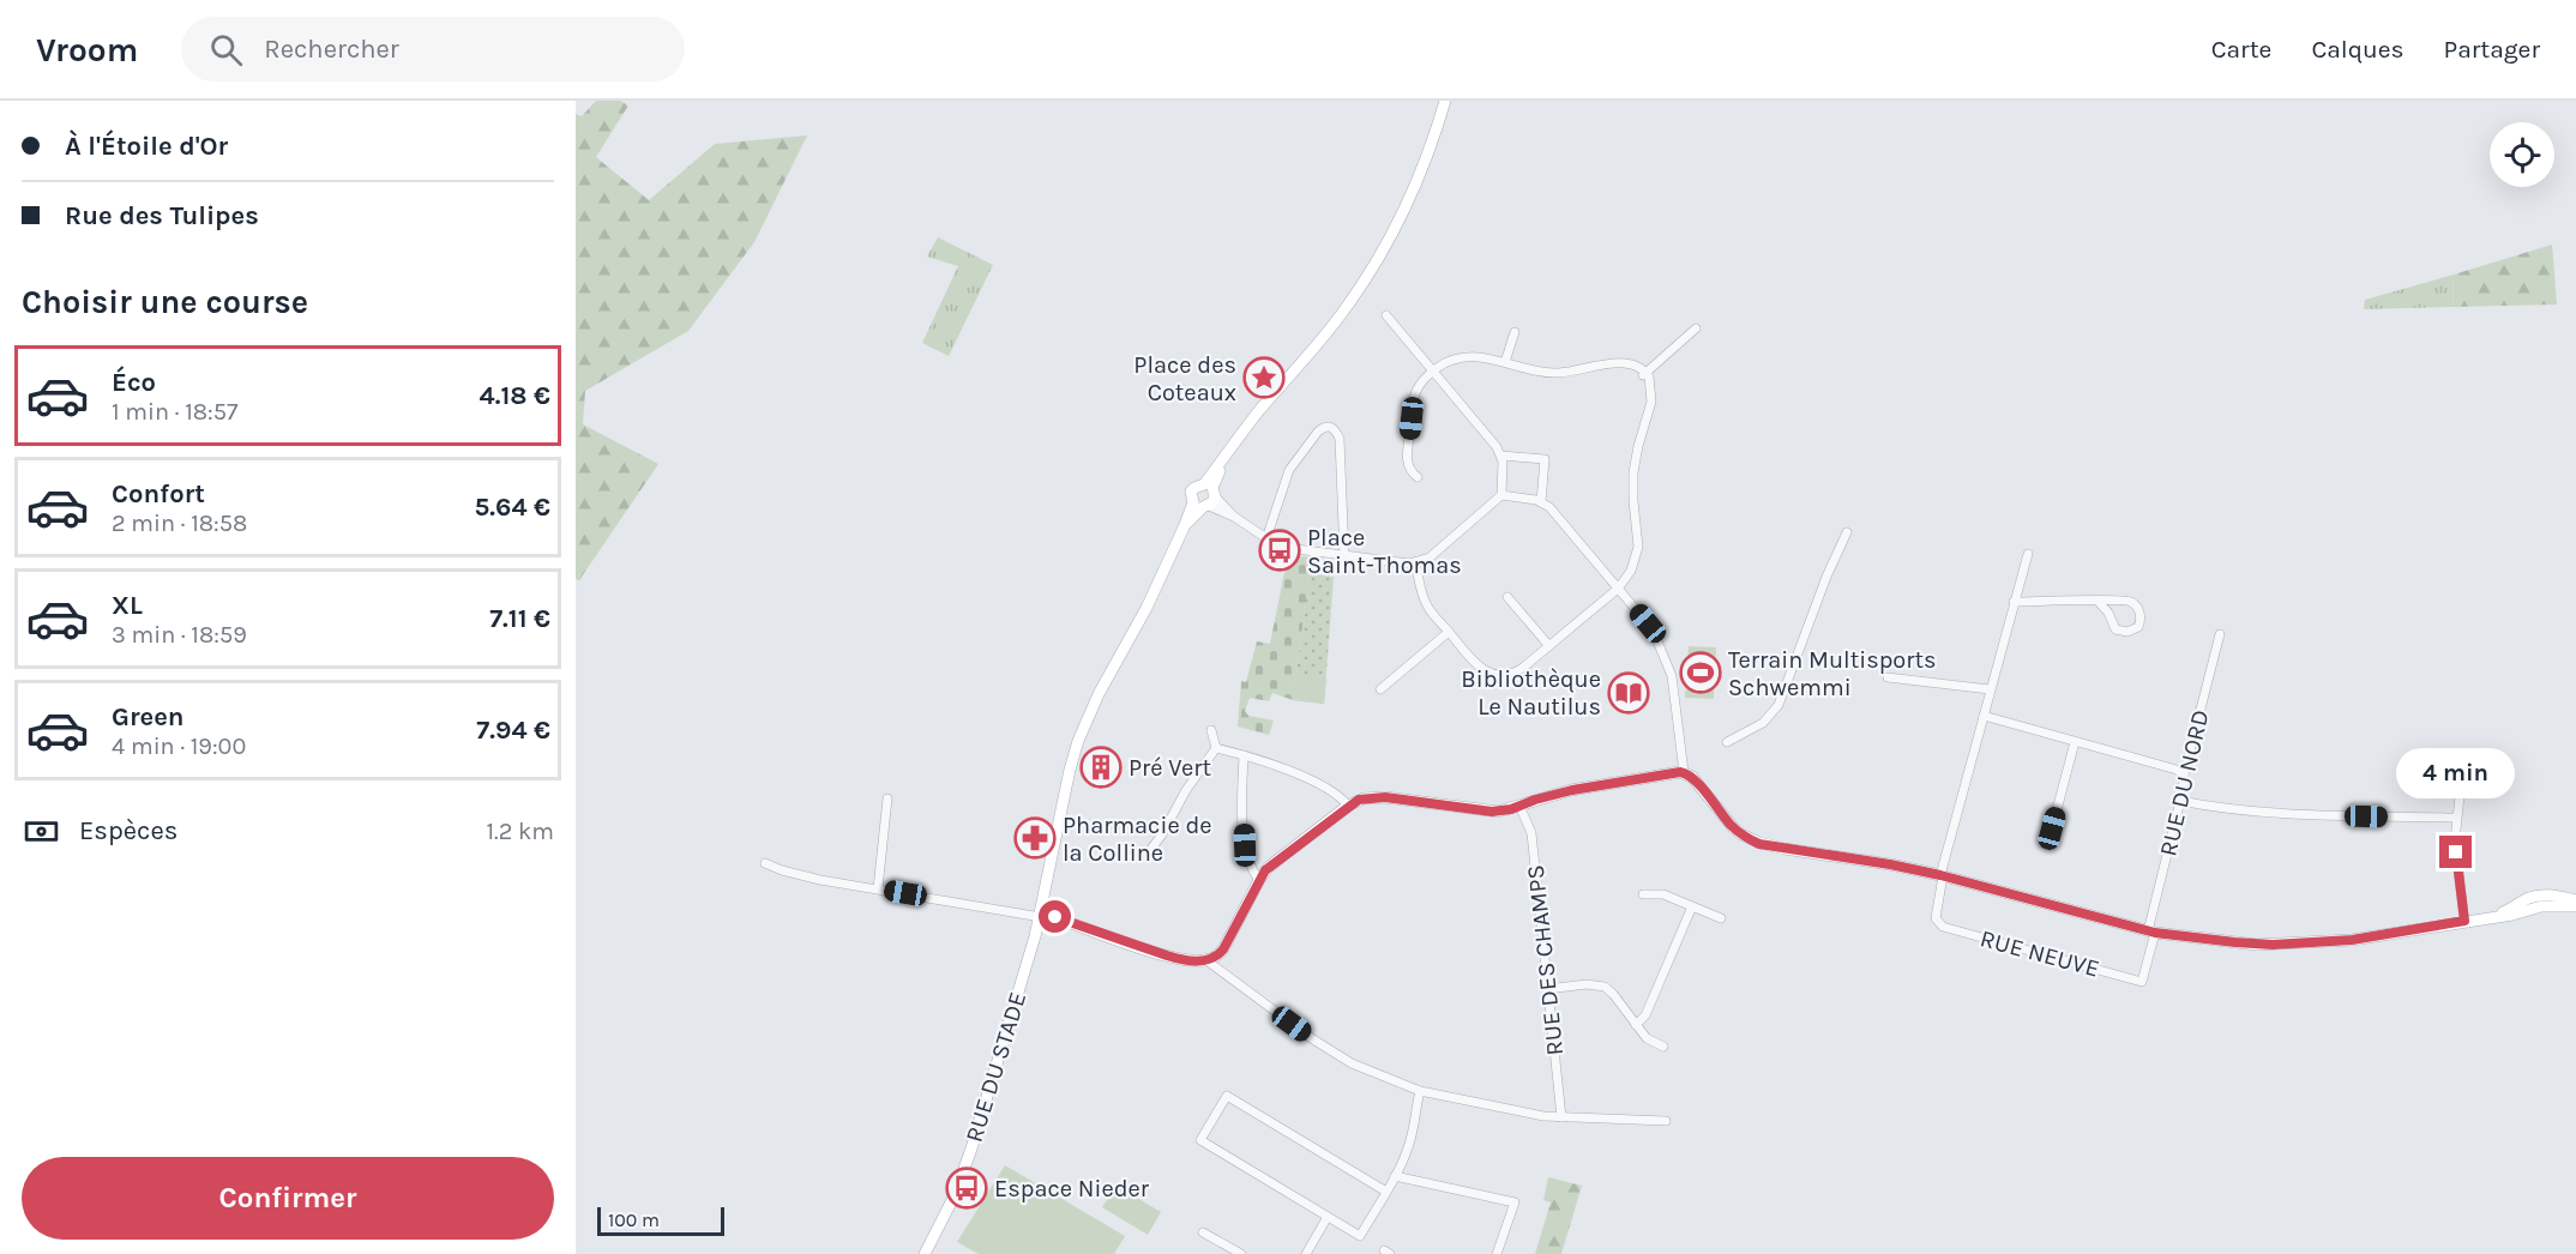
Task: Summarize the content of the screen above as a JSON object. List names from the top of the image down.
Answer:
{
  "streets": {
    "street": [
      "RUE DU NORD",
      "RUE NEUVE",
      "RUE DES CHAMPS",
      "RUE DU STADE"
    ]
  },
  "crossings": [
    ["RUE DU NORD", "RUE NEUVE"]
  ],
  "places": {
    "place": ["Place des Coteaux"],
    "bus stop": ["Place Saint-Thomas", "Espace Nieder"],
    "sports": ["Terrain Multisports Schwemmi"],
    "library": ["Bibliothèque Le Nautilus"],
    "building": ["Pré Vert"],
    "pharmacy": ["Pharmacie de la Colline"]
  },
  "scale_bar": "100 m",
  "page": {
    "header": "Vroom",
    "search": "Rechercher",
    "nav": ["Carte", "Calques", "Partager"],
    "banner": ["À l'Étoile d'Or", "Rue des Tulipes"],
    "heading": "Choisir une course",
    "list": [
      {
        "name": "Éco",
        "note": "1 min · 18:57",
        "value": "4.18 €"
      },
      {
        "name": "Confort",
        "note": "2 min · 18:58",
        "value": "5.64 €"
      },
      {
        "name": "XL",
        "note": "3 min · 18:59",
        "value": "7.11 €"
      },
      {
        "name": "Green",
        "note": "4 min · 19:00",
        "value": "7.94 €"
      }
    ],
    "bubble": "4 min",
    "pay": ["Espèces", "1.2 km"],
    "buttons": "Confirmer",
    "scale": "100 m"
  }
}
